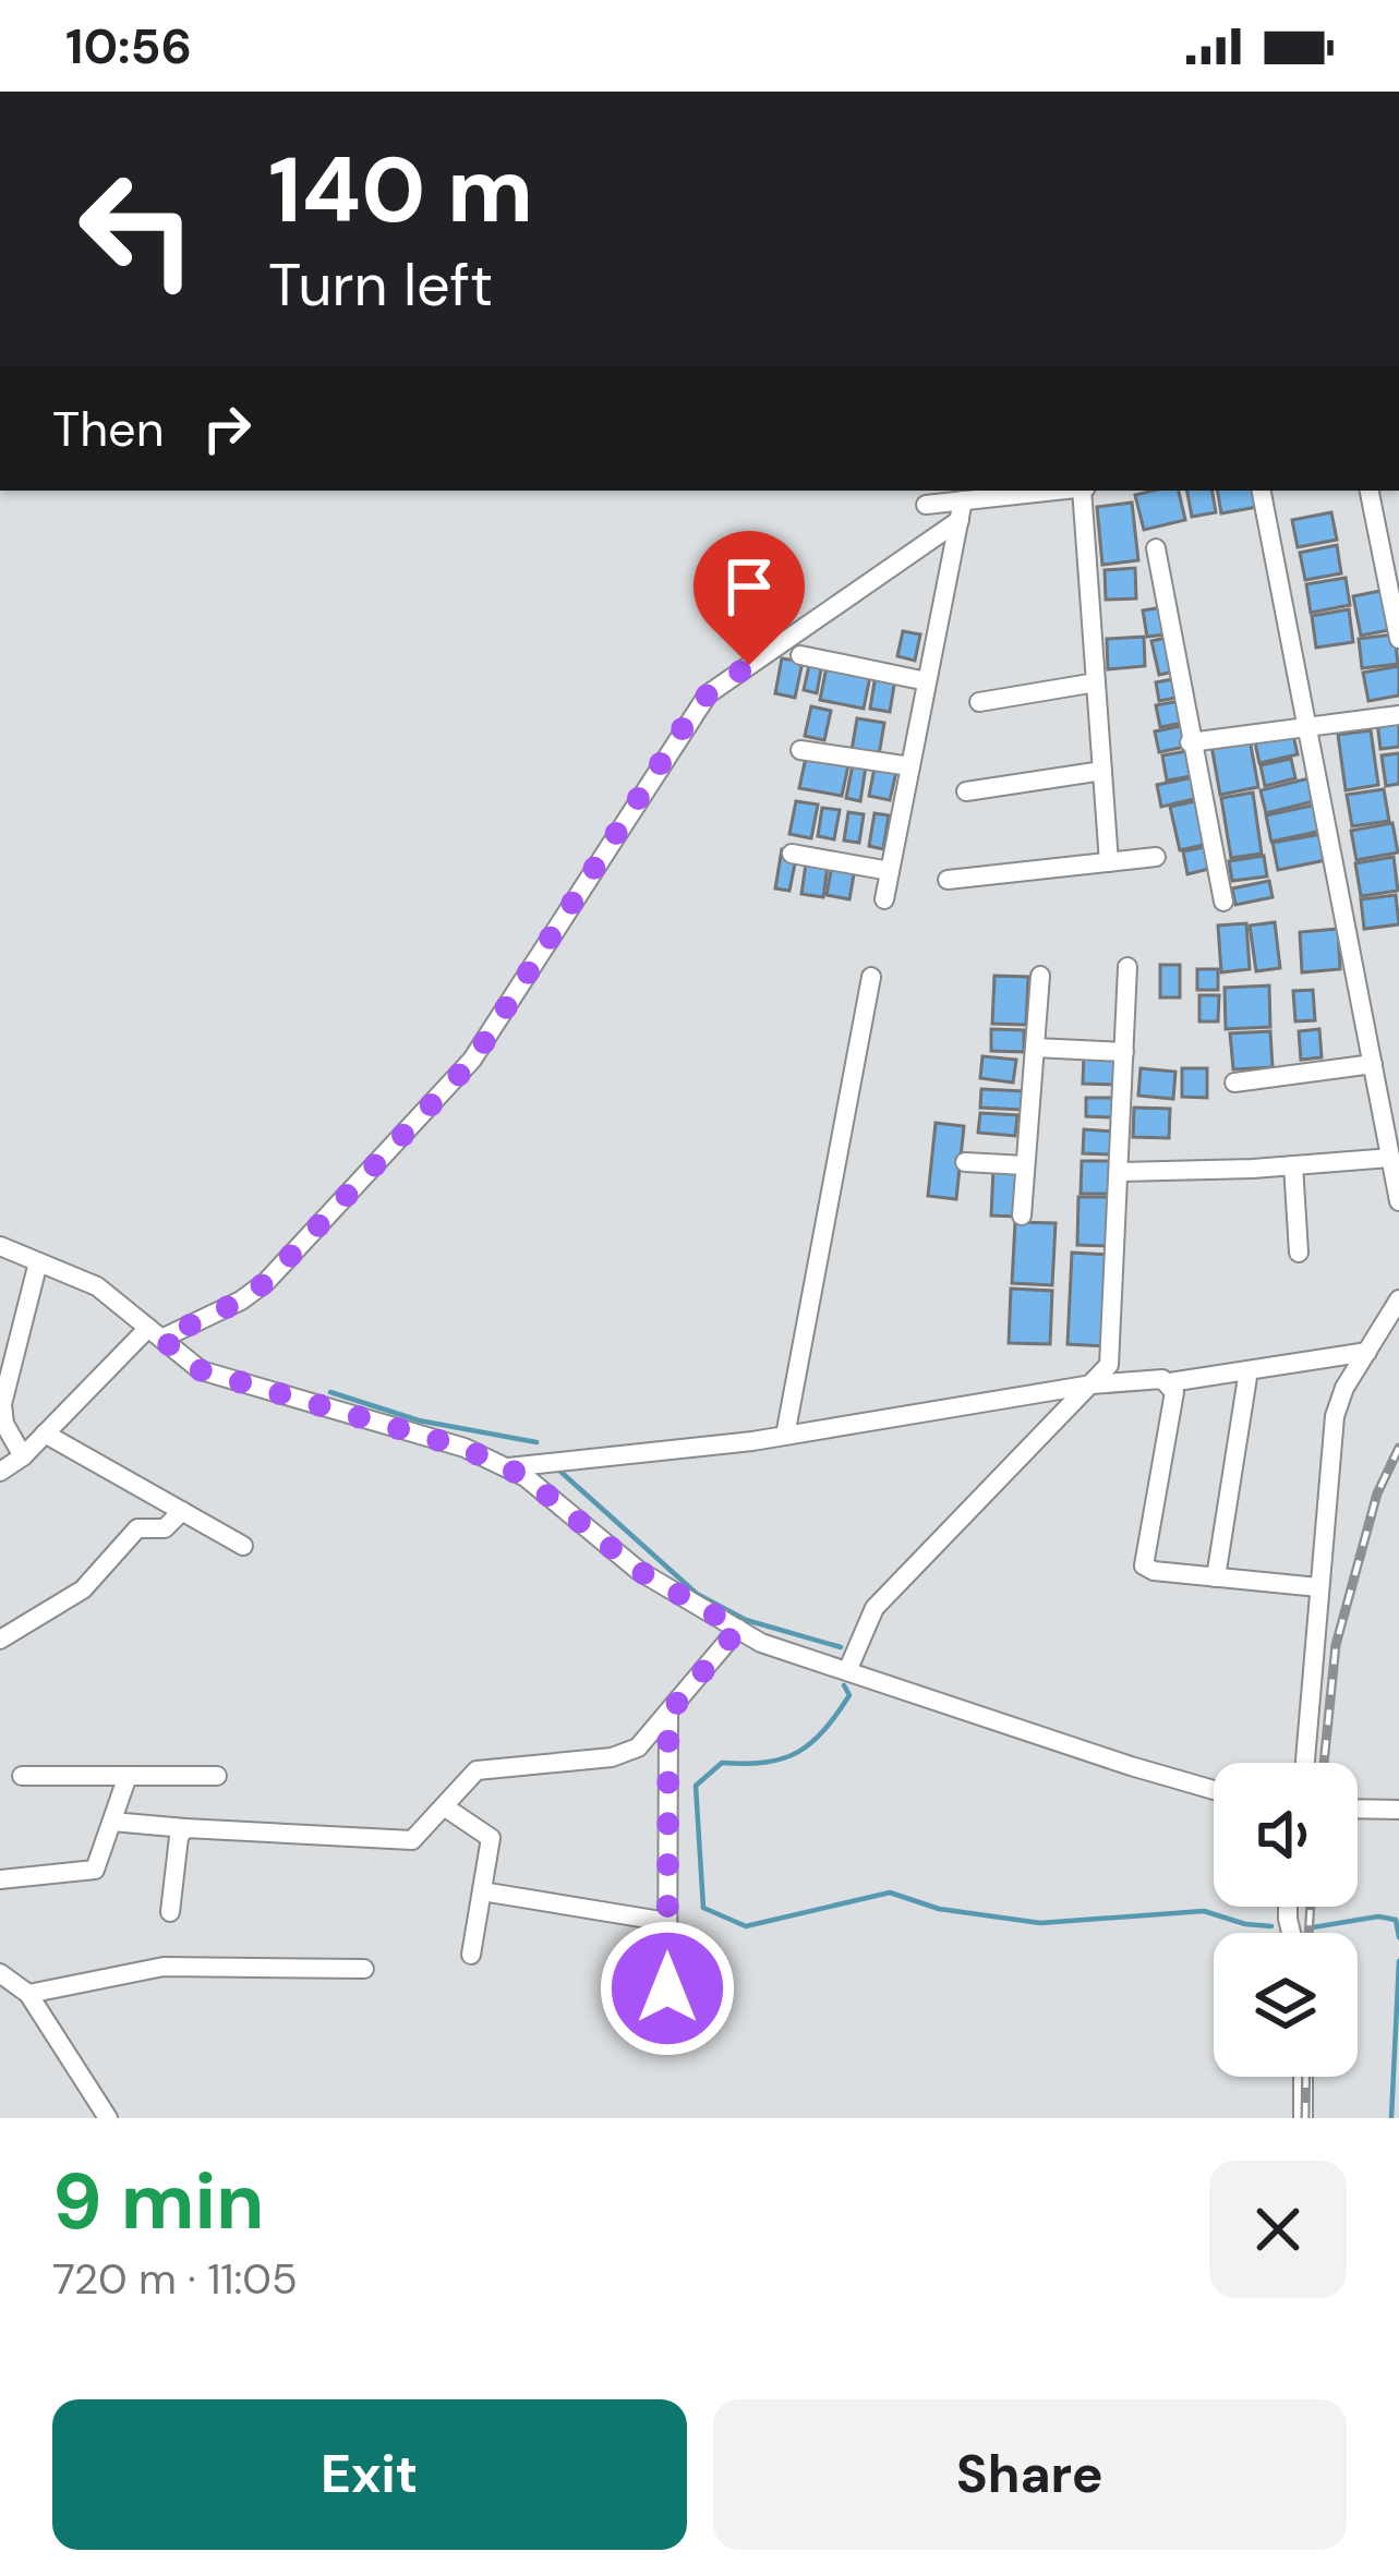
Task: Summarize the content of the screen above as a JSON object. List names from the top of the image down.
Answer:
{
  "page": {
    "status": "10:56",
    "turn": ["140 m", "Turn left"],
    "then": "Then",
    "heading": ["9 min", "720 m · 11:05"],
    "buttons": ["Exit", "Share"]
  }
}
